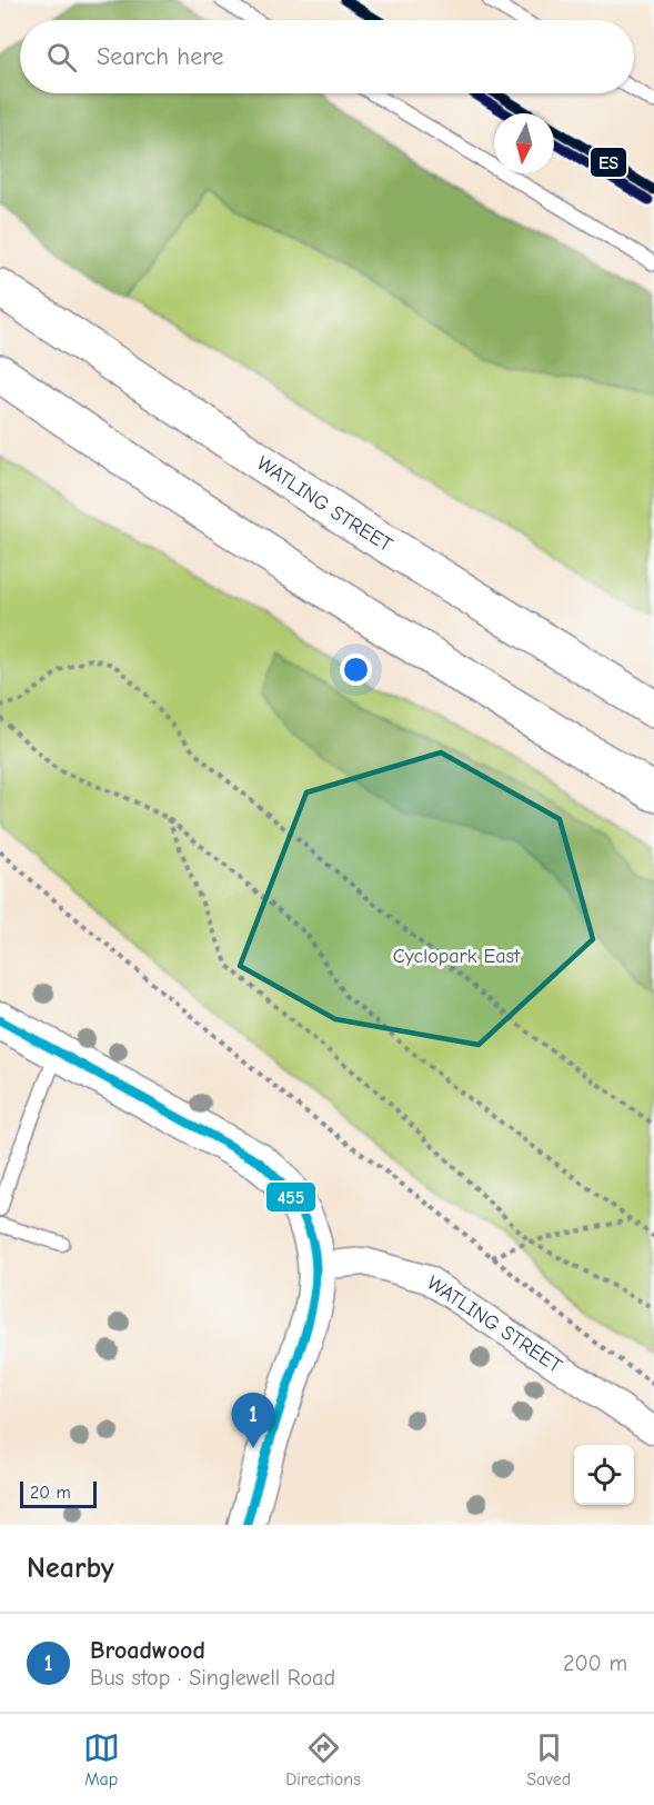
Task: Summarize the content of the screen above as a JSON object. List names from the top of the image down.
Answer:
{
  "streets": {
    "main road": ["WATLING STREET"]
  },
  "parks": ["Cyclopark East"],
  "lines": ["transit line ES", "transit line 455"],
  "scale_bar": "20 m",
  "north": "bottom",
  "page": {
    "search": "Search here",
    "pins": "1",
    "scale": "20 m",
    "heading": "Nearby",
    "list": [
      {
        "mark": "1",
        "name": "Broadwood",
        "note": "Bus stop · Singlewell Road",
        "value": "200 m"
      }
    ],
    "nav": ["Map", "Directions", "Saved"]
  }
}
